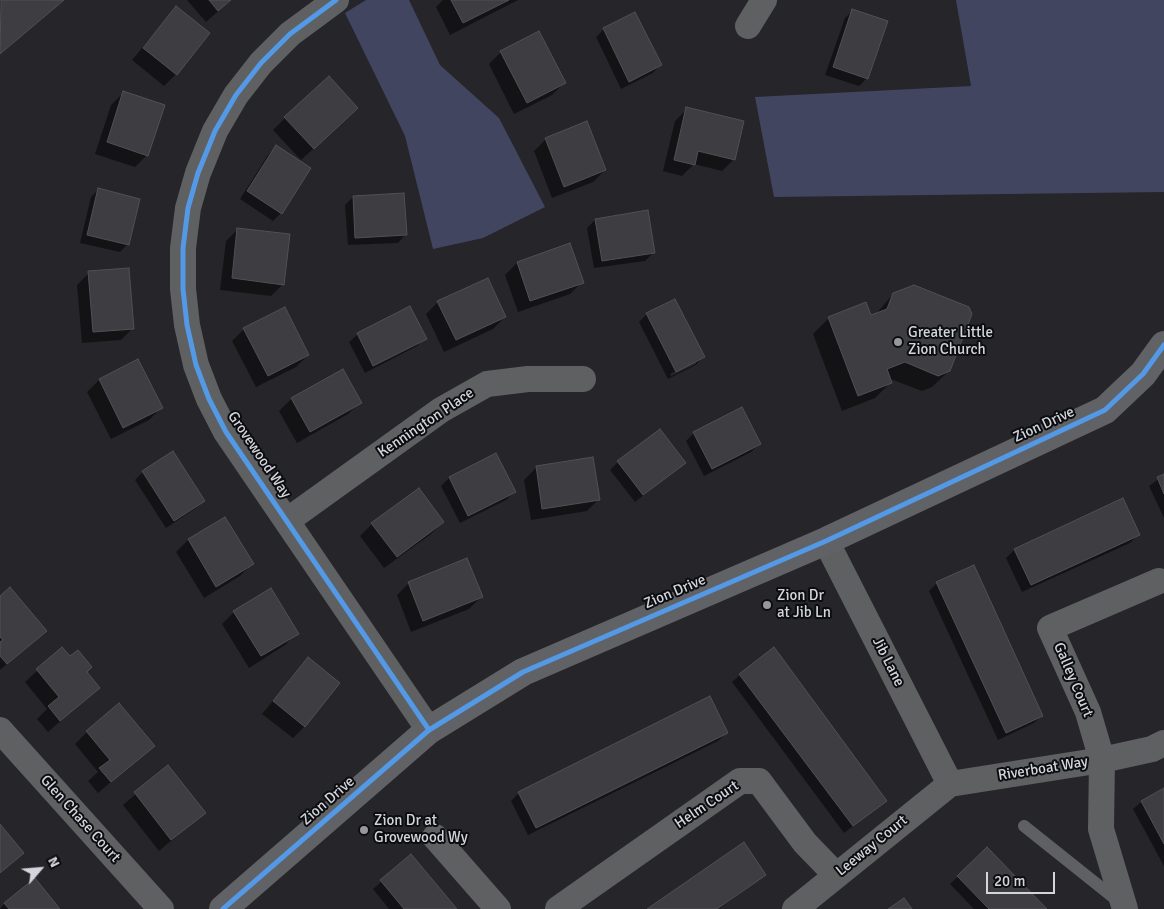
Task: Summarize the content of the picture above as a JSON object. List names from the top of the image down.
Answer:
{
  "streets": {
    "street": [
      "Kennington Place",
      "Zion Drive",
      "Grovewood Way",
      "Jib Lane",
      "Galley Court",
      "Riverboat Way",
      "Helm Court",
      "Glen Chase Court",
      "Leeway Court"
    ]
  },
  "crossings": [
    ["Kennington Place", "Grovewood Way"],
    ["Zion Drive", "Grovewood Way"],
    ["Zion Drive", "Jib Lane"],
    ["Jib Lane", "Riverboat Way"],
    ["Jib Lane", "Leeway Court"],
    ["Galley Court", "Riverboat Way"],
    ["Riverboat Way", "Leeway Court"],
    ["Helm Court", "Leeway Court"]
  ],
  "places": ["Greater Little Zion Church", "Zion Dr at Jib Ln", "Zion Dr at Grovewood Wy"],
  "scale_bar": "20 m",
  "north": "top right"
}
